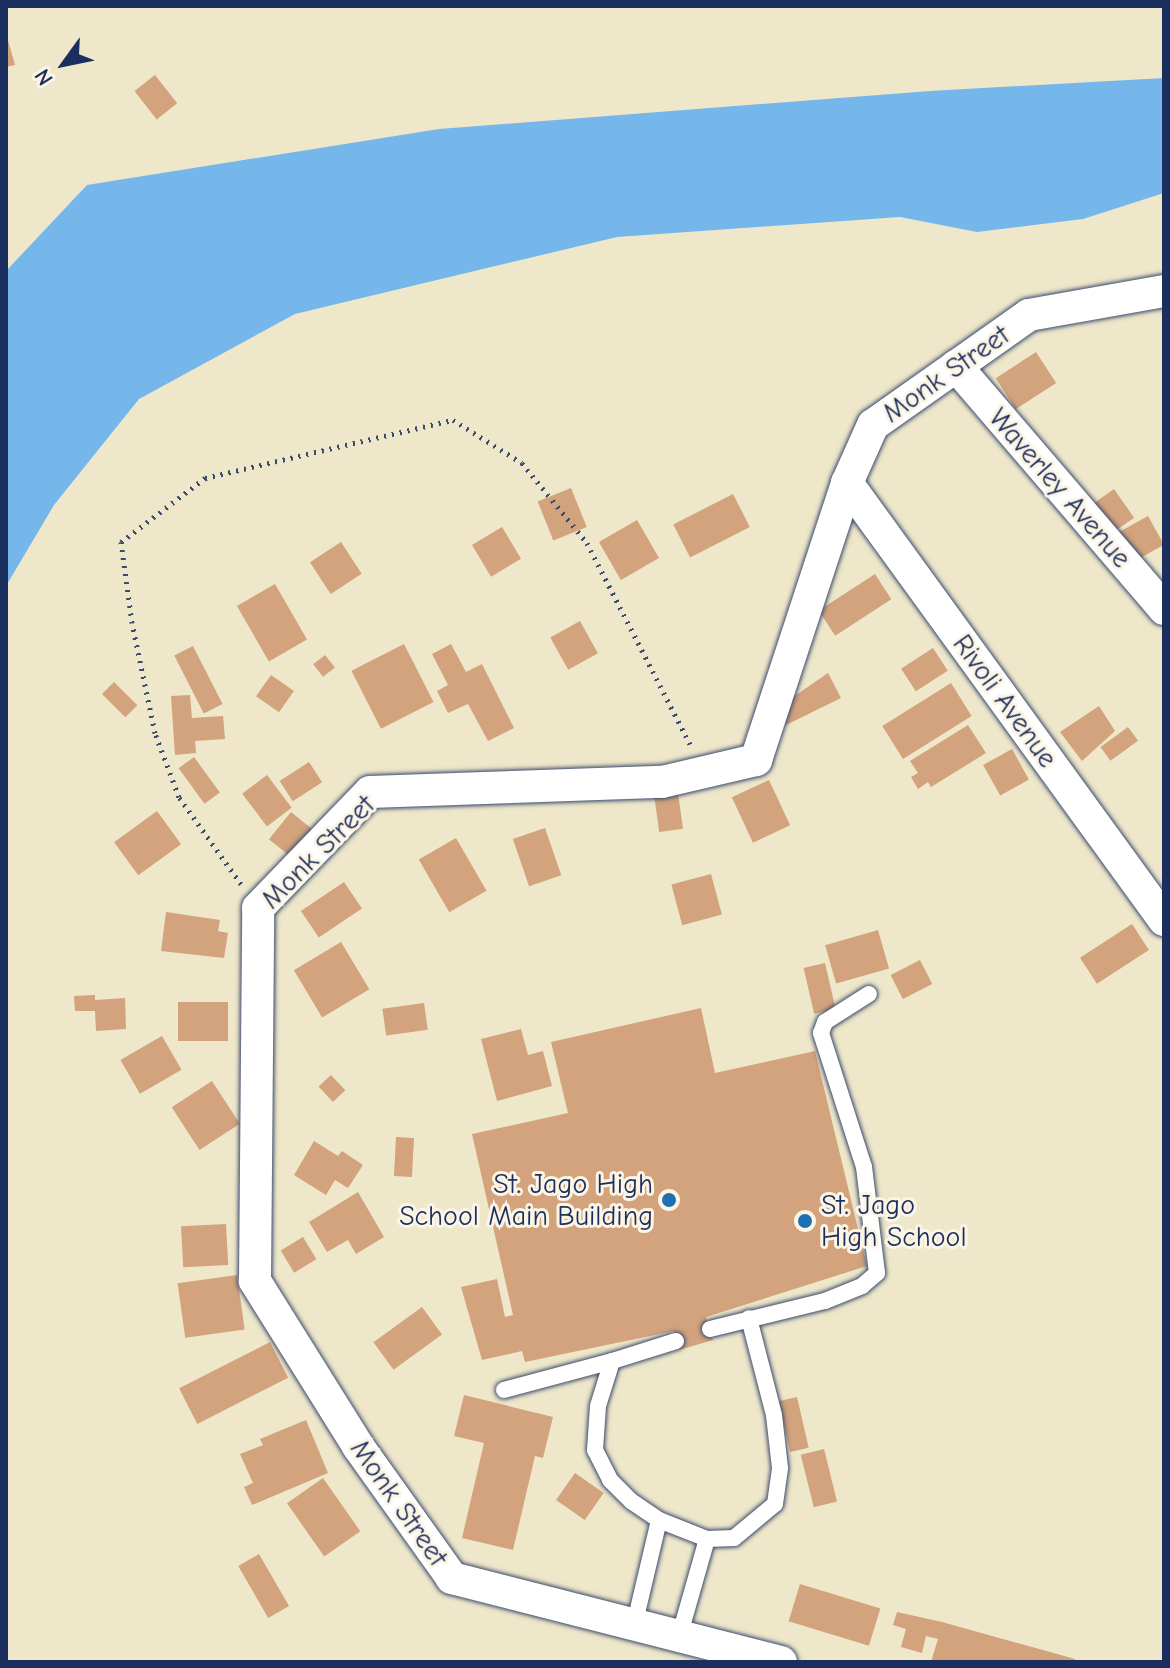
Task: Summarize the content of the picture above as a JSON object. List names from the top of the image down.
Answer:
{
  "streets": {
    "street": ["Monk Street", "Waverley Avenue", "Rivoli Avenue"]
  },
  "crossings": [
    ["Monk Street", "Waverley Avenue"],
    ["Monk Street", "Rivoli Avenue"]
  ],
  "places": ["St. Jago High School Main Building", "St. Jago High School"],
  "north": "bottom left"
}
